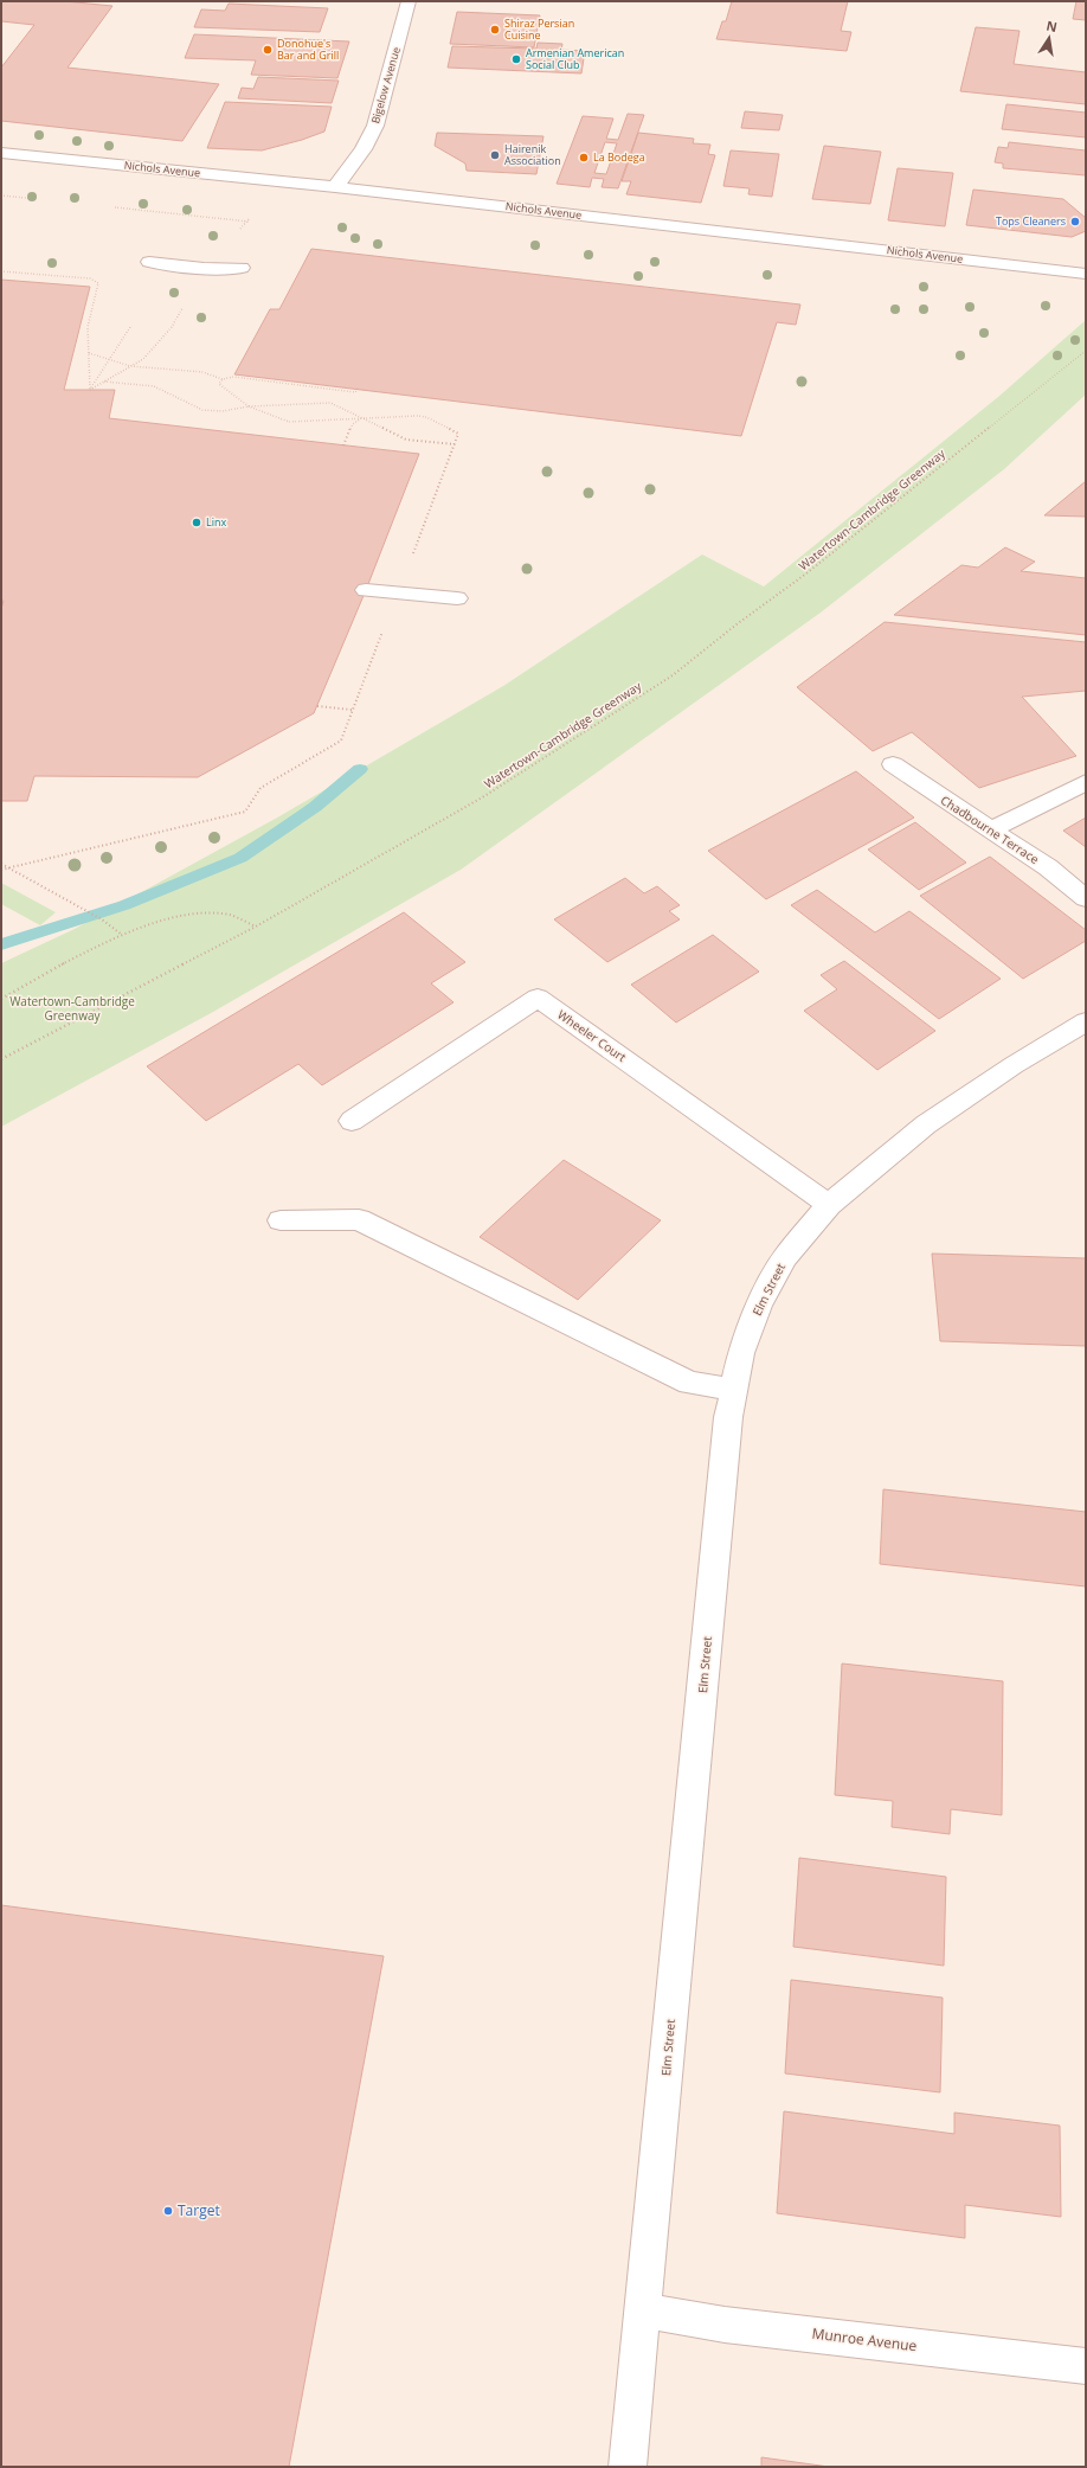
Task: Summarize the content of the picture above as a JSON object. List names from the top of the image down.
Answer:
{
  "streets": {
    "street": [
      "Bigelow Avenue",
      "Nichols Avenue",
      "Chadbourne Terrace",
      "Wheeler Court",
      "Elm Street",
      "Munroe Avenue"
    ],
    "path": ["Watertown-Cambridge Greenway"]
  },
  "crossings": [
    ["Bigelow Avenue", "Nichols Avenue"],
    ["Wheeler Court", "Elm Street"],
    ["Elm Street", "Munroe Avenue"]
  ],
  "parks": ["Watertown-Cambridge Greenway"],
  "places": [
    "Shiraz Persian Cuisine",
    "Donohue's Bar and Grill",
    "Armenian American Social Club",
    "Hairenik Association",
    "La Bodega",
    "Tops Cleaners",
    "Linx",
    "Target"
  ],
  "north": "top"
}
